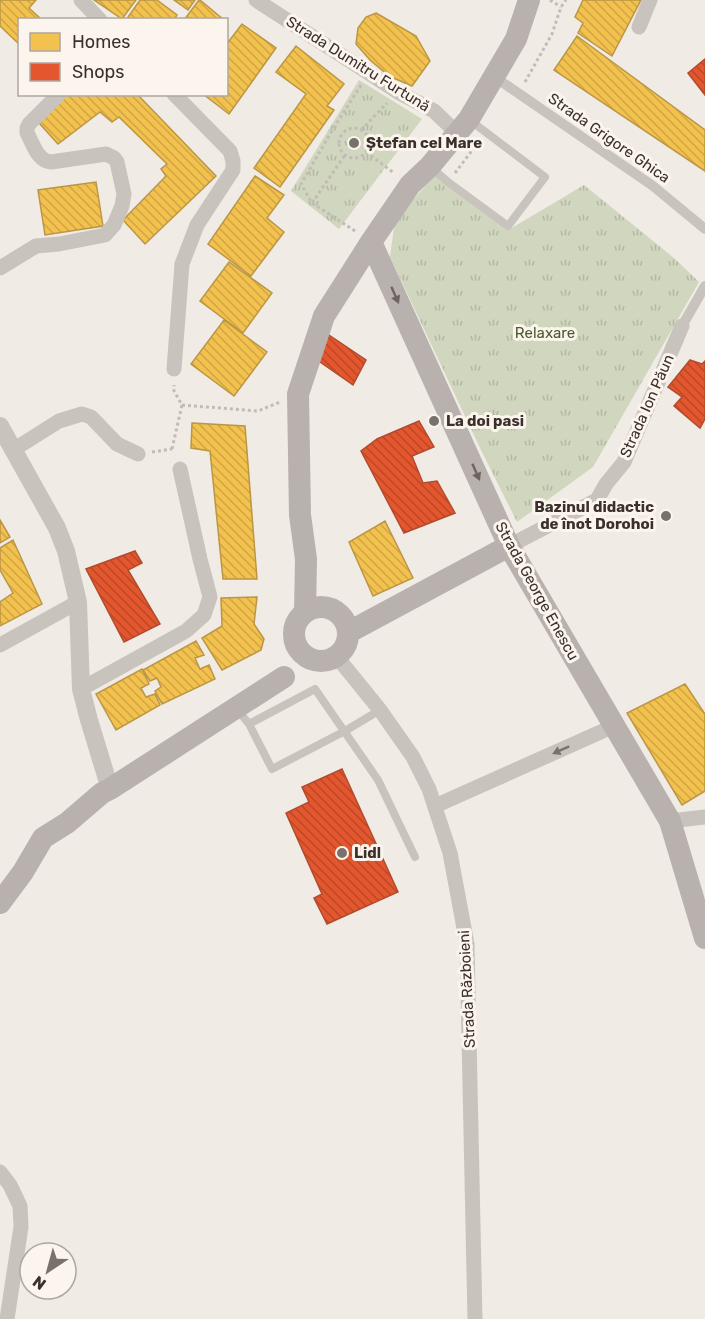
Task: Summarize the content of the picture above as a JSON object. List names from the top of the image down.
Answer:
{
  "streets": {
    "main road": ["Strada George Enescu"],
    "street": [
      "Strada Dumitru Furtună",
      "Strada Grigore Ghica",
      "Strada Ion Păun",
      "Strada Războieni"
    ]
  },
  "crossings": [
    ["Strada Ion Păun", "Strada George Enescu"]
  ],
  "parks": ["Relaxare"],
  "places": [
    "Ștefan cel Mare",
    "La doi pasi",
    "Bazinul didactic de înot Dorohoi",
    "Lidl"
  ],
  "legend": ["Homes", "Shops"],
  "north": "bottom left"
}
